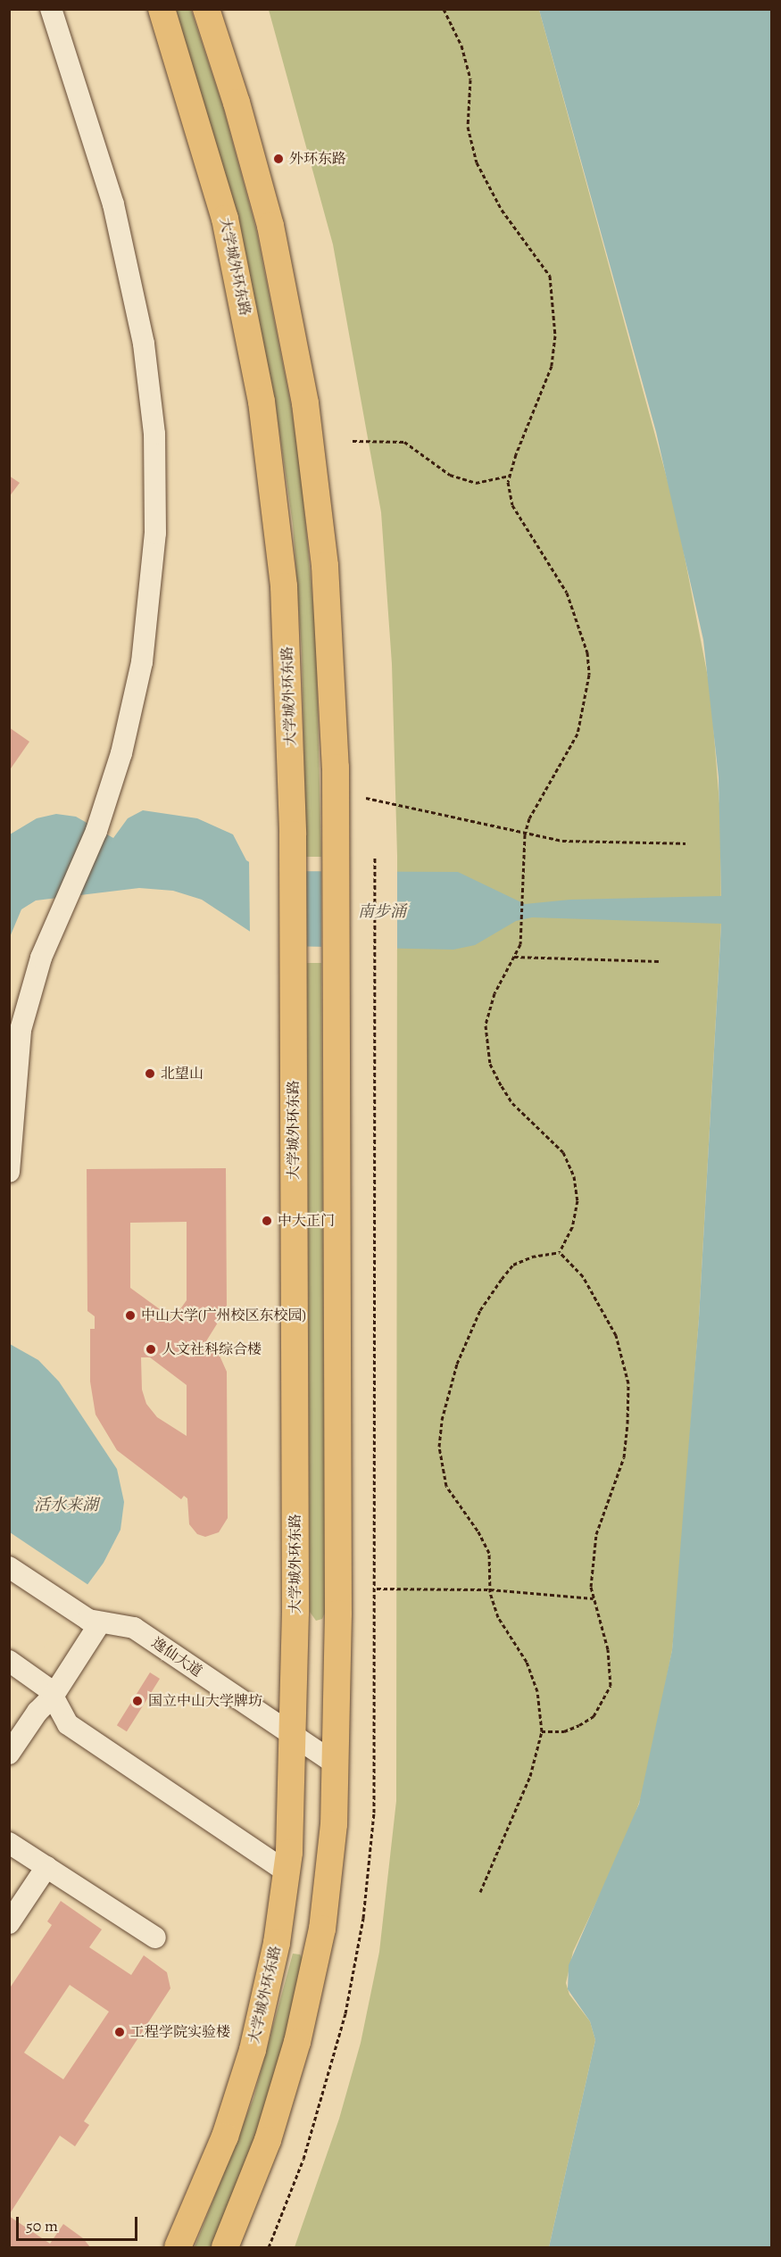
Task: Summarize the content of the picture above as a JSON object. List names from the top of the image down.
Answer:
{
  "streets": {
    "main road": ["大学城外环东路"],
    "lane": ["逸仙大道"]
  },
  "crossings": [
    ["大学城外环东路", "逸仙大道"]
  ],
  "water": ["南步涌", "活水来湖"],
  "places": [
    "外环东路",
    "北望山",
    "中大正门",
    "中山大学(广州校区东校园)",
    "人文社科综合楼",
    "国立中山大学牌坊",
    "工程学院实验楼"
  ],
  "scale_bar": "50 m"
}
